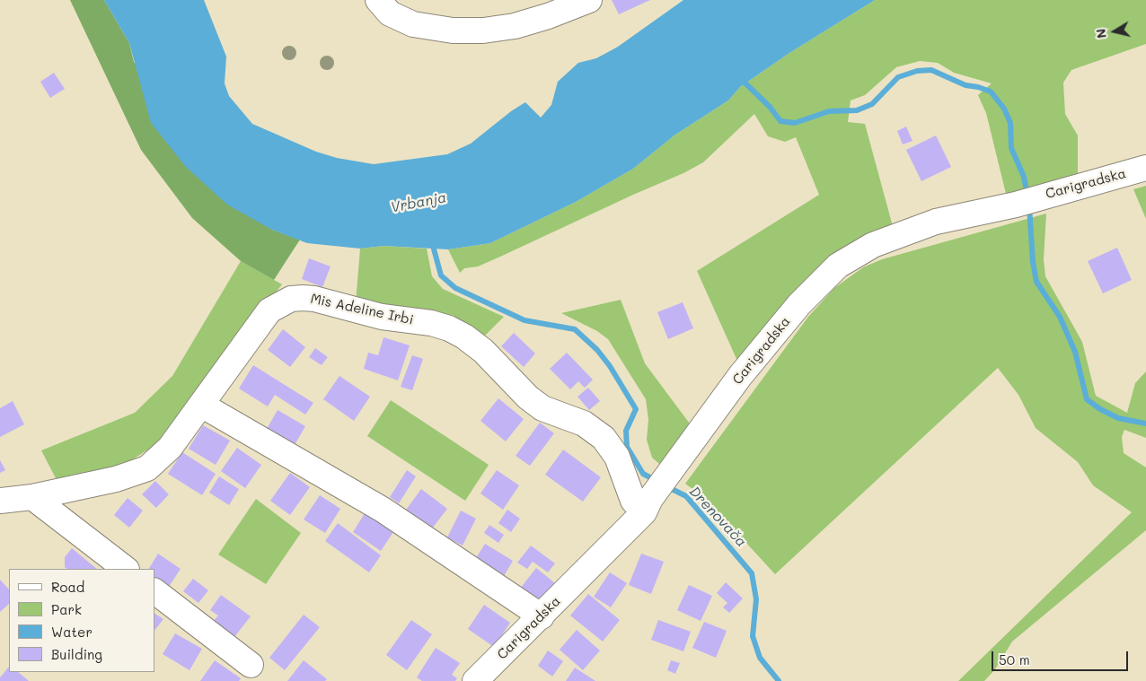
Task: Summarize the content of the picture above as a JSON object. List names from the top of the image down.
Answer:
{
  "streets": {
    "street": ["Carigradska", "Mis Adeline Irbi"]
  },
  "crossings": [
    ["Carigradska", "Mis Adeline Irbi"]
  ],
  "water": ["Vrbanja", "Drenovača"],
  "legend": [
    "Road",
    "Park",
    "Water",
    "Building"
  ],
  "scale_bar": "50 m",
  "north": "left"
}
